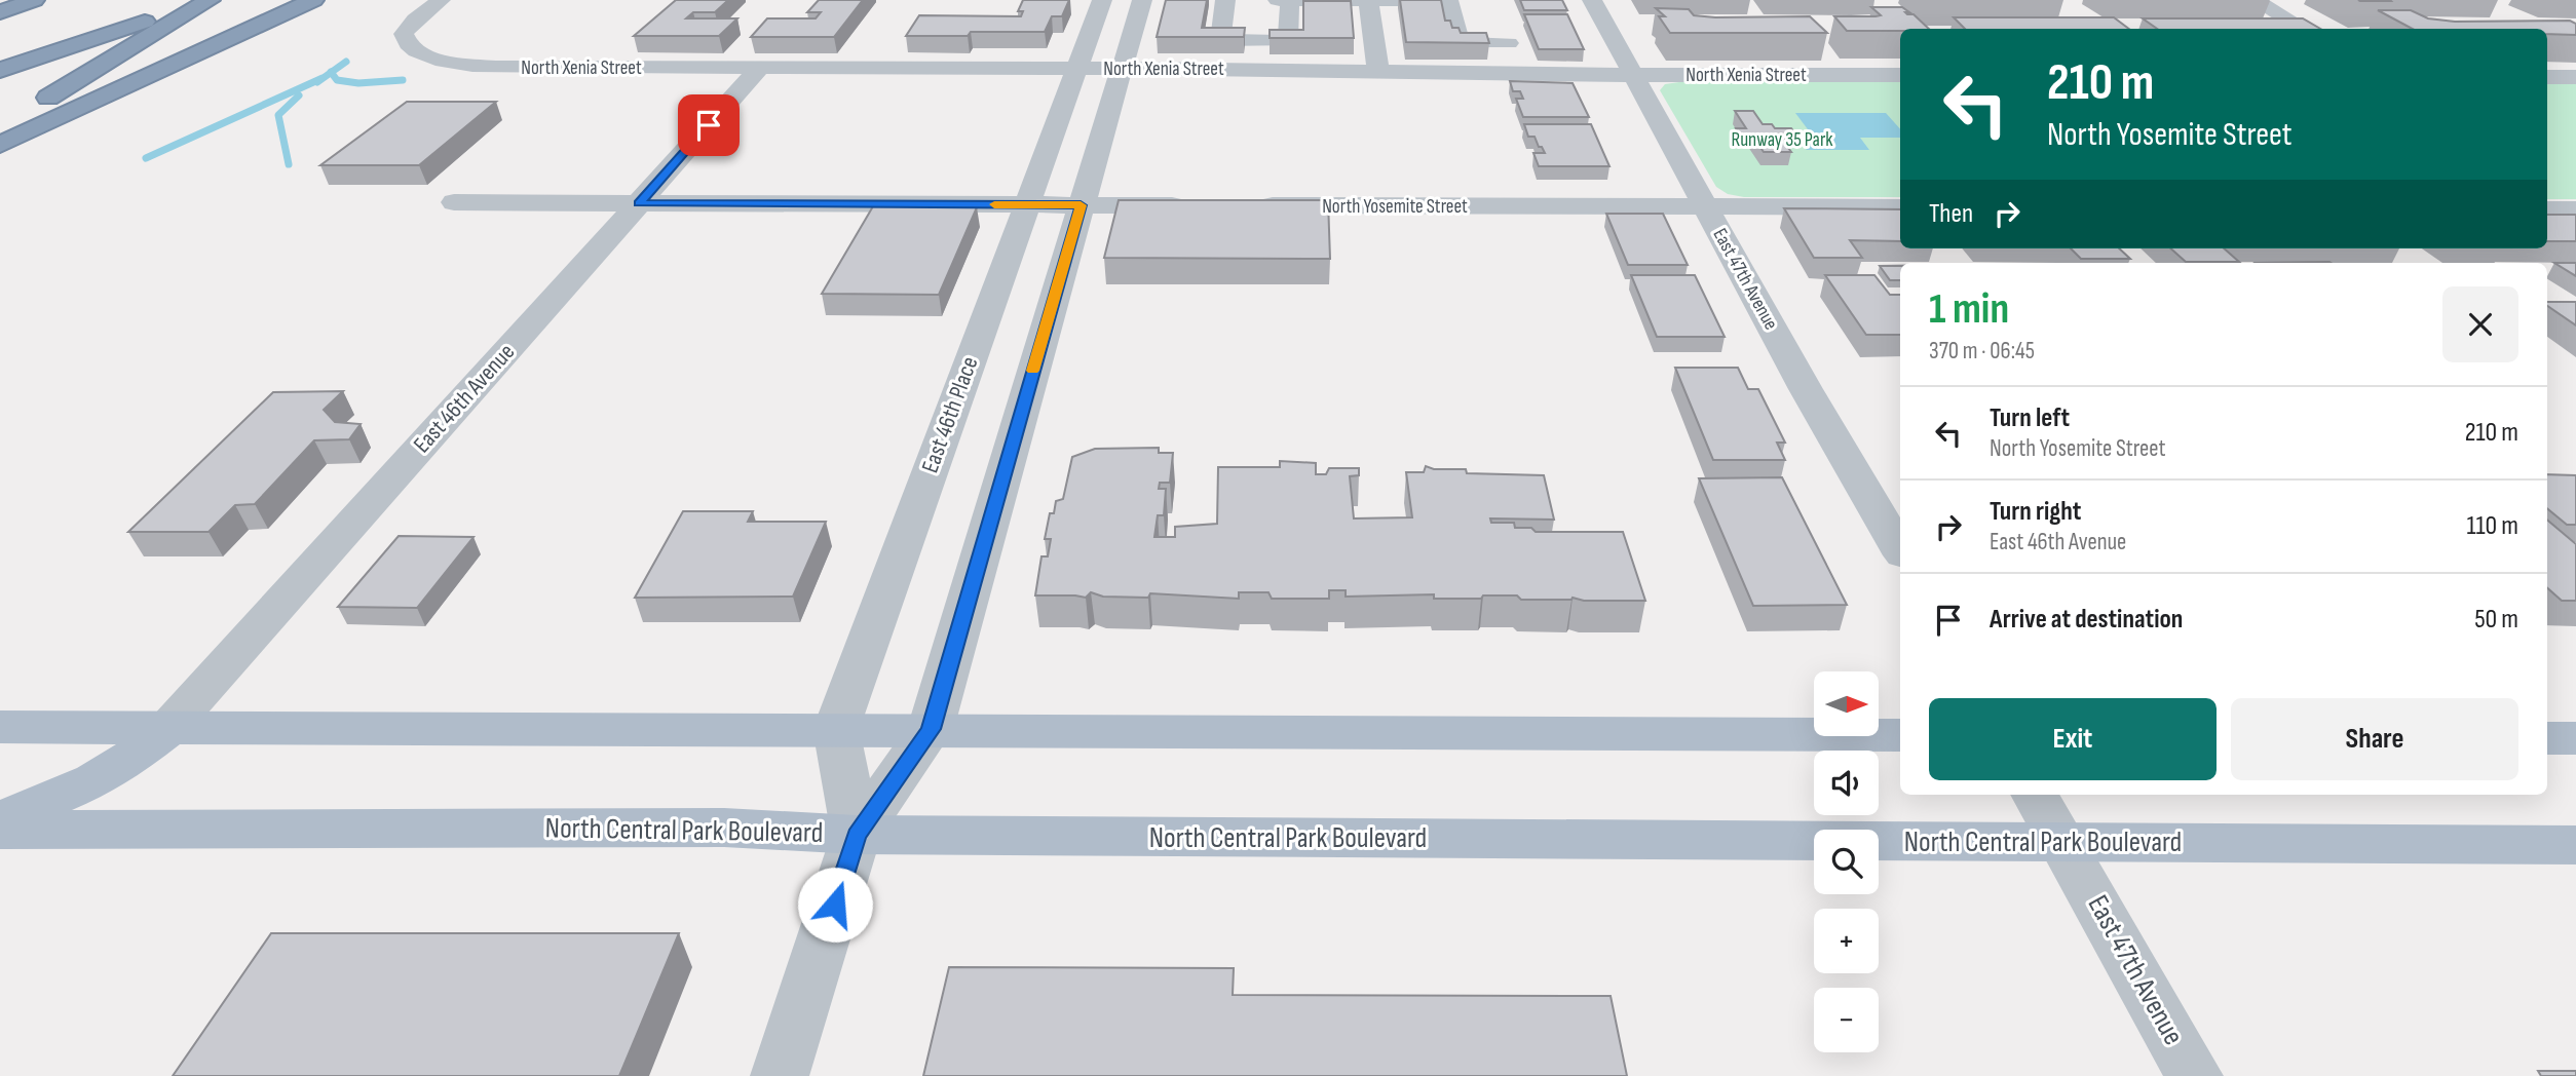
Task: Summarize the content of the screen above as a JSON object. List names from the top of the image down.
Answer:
{
  "streets": {
    "main road": ["North Central Park Boulevard"],
    "street": [
      "North Xenia Street",
      "North Yosemite Street",
      "East 47th Avenue",
      "East 46th Avenue",
      "East 46th Place"
    ]
  },
  "crossings": [
    ["North Xenia Street", "East 47th Avenue"],
    ["North Xenia Street", "East 46th Avenue"],
    ["North Xenia Street", "East 46th Place"],
    ["North Yosemite Street", "East 47th Avenue"],
    ["East 47th Avenue", "North Central Park Boulevard"]
  ],
  "parks": ["Runway 35 Park"],
  "north": "right",
  "page": {
    "turn": ["210 m", "North Yosemite Street"],
    "then": "Then",
    "heading": ["1 min", "370 m · 06:45"],
    "list": [
      {
        "name": "Turn left",
        "note": "North Yosemite Street",
        "value": "210 m"
      },
      {
        "name": "Turn right",
        "note": "East 46th Avenue",
        "value": "110 m"
      },
      {
        "name": "Arrive at destination",
        "value": "50 m"
      }
    ],
    "map_buttons": ["+", "−"],
    "buttons": ["Exit", "Share"]
  }
}
